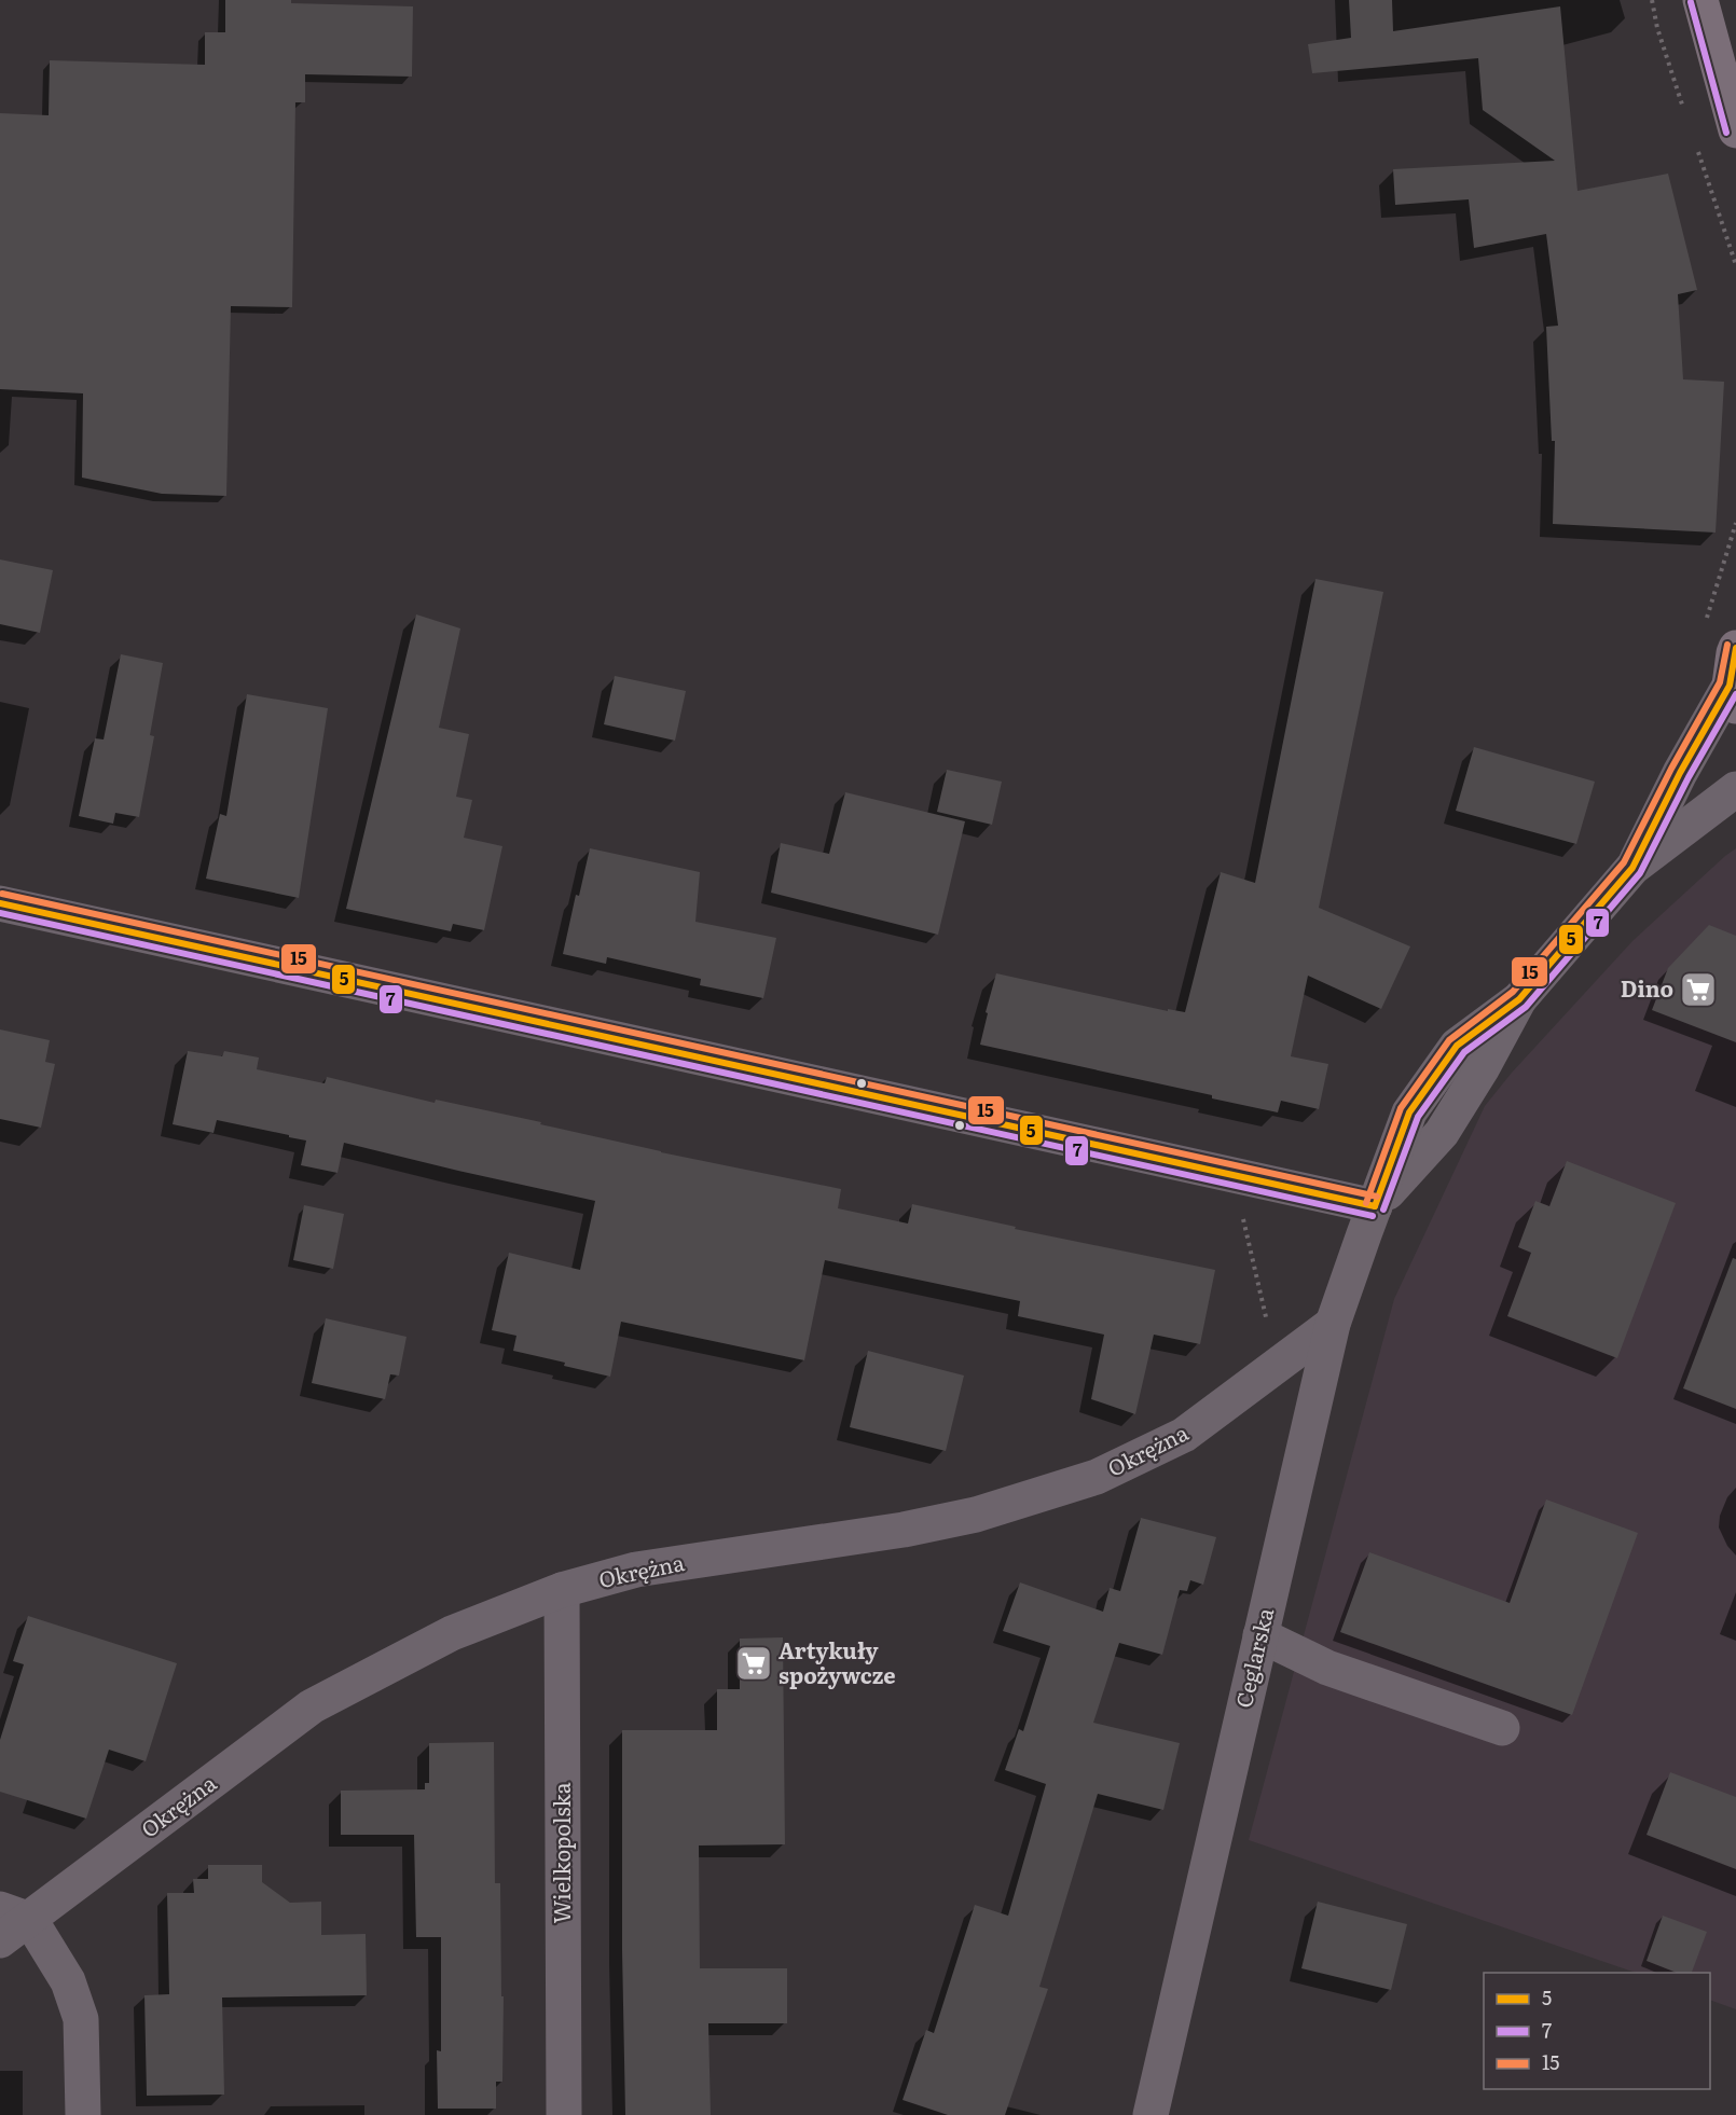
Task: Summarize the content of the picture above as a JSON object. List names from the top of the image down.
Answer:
{
  "streets": {
    "street": ["Okrężna", "Ceglarska", "Wielkopolska"]
  },
  "crossings": [
    ["Okrężna", "Ceglarska"],
    ["Okrężna", "Wielkopolska"]
  ],
  "places": {
    "supermarket": ["Dino", "Artykuły spożywcze"]
  },
  "lines": ["transit line 7", "transit line 15", "transit line 5"],
  "legend": ["5", "7", "15"]
}
